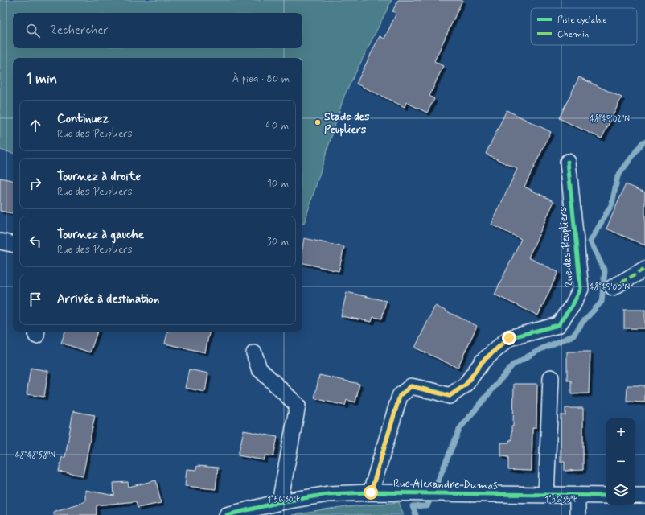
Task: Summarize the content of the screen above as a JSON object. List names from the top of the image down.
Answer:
{
  "streets": {
    "street": ["Rue des Peupliers", "Rue Alexandre Dumas"]
  },
  "crossings": [
    ["Rue des Peupliers", "Rue Alexandre Dumas"]
  ],
  "places": ["Stade des Peupliers"],
  "legend": ["Piste cyclable", "Chemin"],
  "page": {
    "search": "Rechercher",
    "heading": ["1 min", "À pied · 80 m"],
    "list": [
      ["Continuez", "Rue des Peupliers", "40 m"],
      ["Tournez à droite", "Rue des Peupliers", "10 m"],
      ["Tournez à gauche", "Rue des Peupliers", "30 m"],
      "Arrivée à destination"
    ],
    "map_buttons": ["+", "−"]
  },
  "coordinates": [
    "48°49'02\"N",
    "48°49'00\"N",
    "48°48'58\"N",
    "1°56'30\"E",
    "1°56'35\"E"
  ]
}
